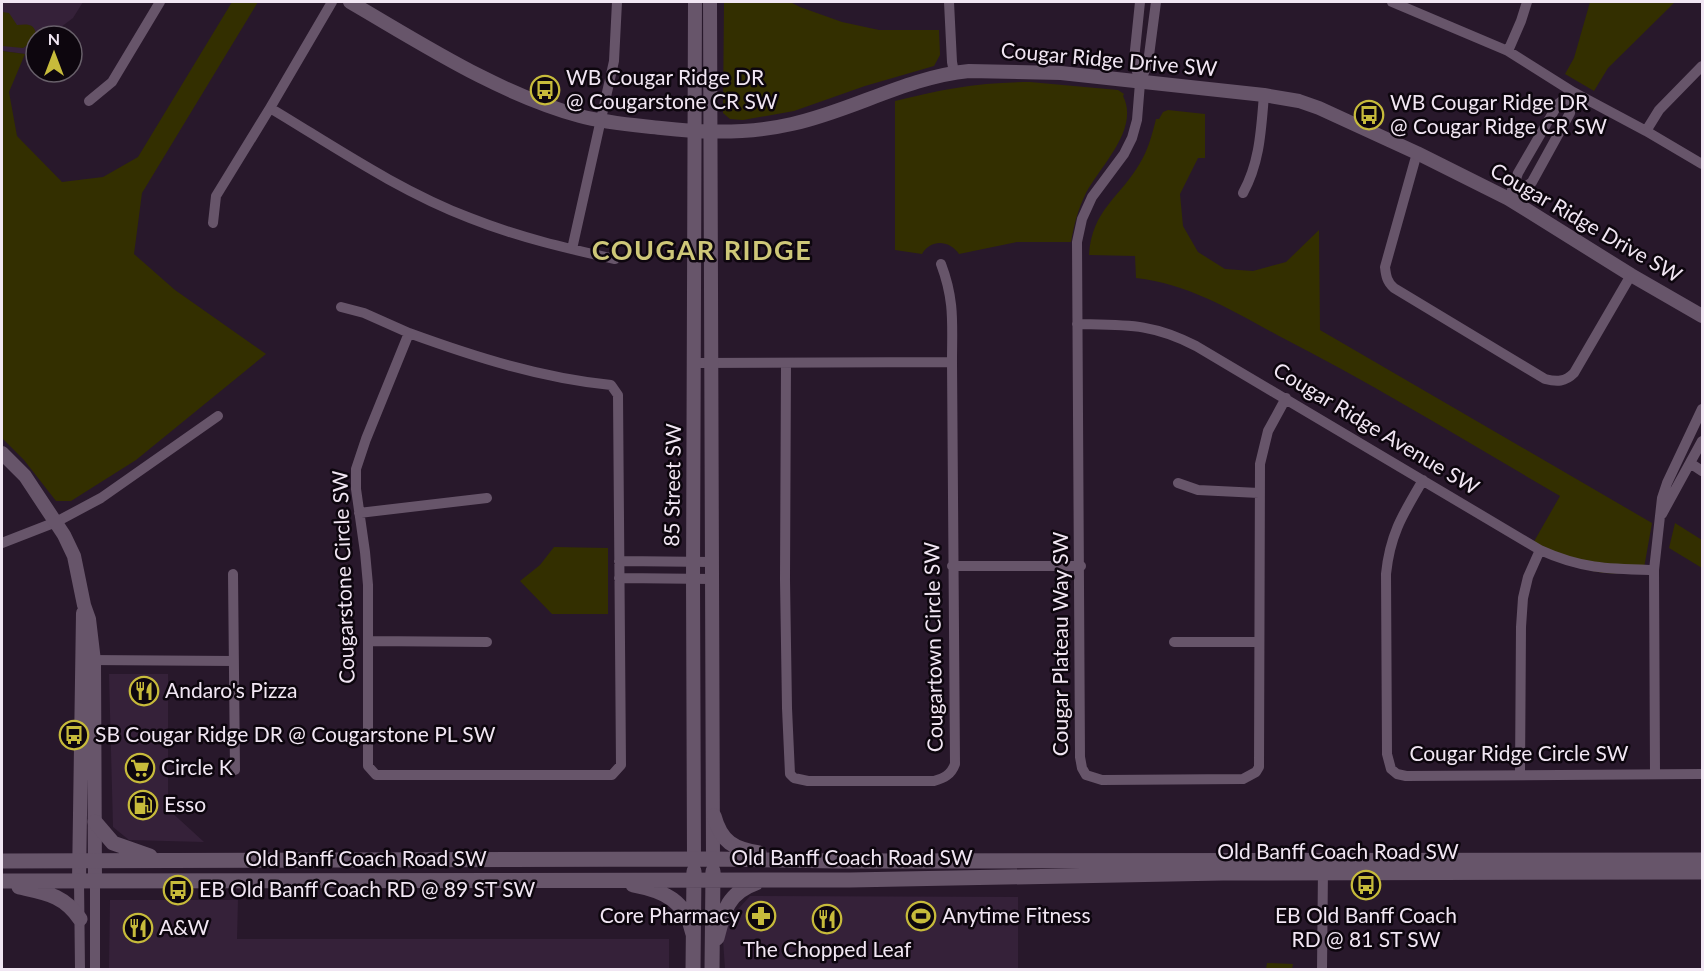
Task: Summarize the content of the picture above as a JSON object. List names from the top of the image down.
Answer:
{
  "streets": {
    "main road": ["85 Street SW", "Old Banff Coach Road SW"],
    "street": [
      "Cougar Ridge Drive SW",
      "Cougar Ridge Avenue SW",
      "Cougarstone Circle SW",
      "Cougar Plateau Way SW",
      "Cougartown Circle SW",
      "Cougar Ridge Circle SW"
    ]
  },
  "crossings": [
    ["Cougar Ridge Drive SW", "85 Street SW"],
    ["Cougar Ridge Drive SW", "Cougar Plateau Way SW"],
    ["Cougar Ridge Avenue SW", "Cougar Plateau Way SW"],
    ["Cougar Ridge Avenue SW", "Cougar Ridge Circle SW"],
    ["85 Street SW", "Old Banff Coach Road SW"]
  ],
  "districts": ["COUGAR RIDGE"],
  "places": {
    "bus stop": [
      "WB Cougar Ridge DR @ Cougarstone CR SW",
      "WB Cougar Ridge DR @ Cougar Ridge CR SW",
      "SB Cougar Ridge DR @ Cougarstone PL SW",
      "EB Old Banff Coach RD @ 81 ST SW",
      "EB Old Banff Coach RD @ 89 ST SW"
    ],
    "restaurant": ["Andaro's Pizza", "The Chopped Leaf", "A&W"],
    "supermarket": ["Circle K"],
    "fuel station": ["Esso"],
    "pharmacy": ["Core Pharmacy"],
    "sports": ["Anytime Fitness"]
  },
  "north": "top"
}
